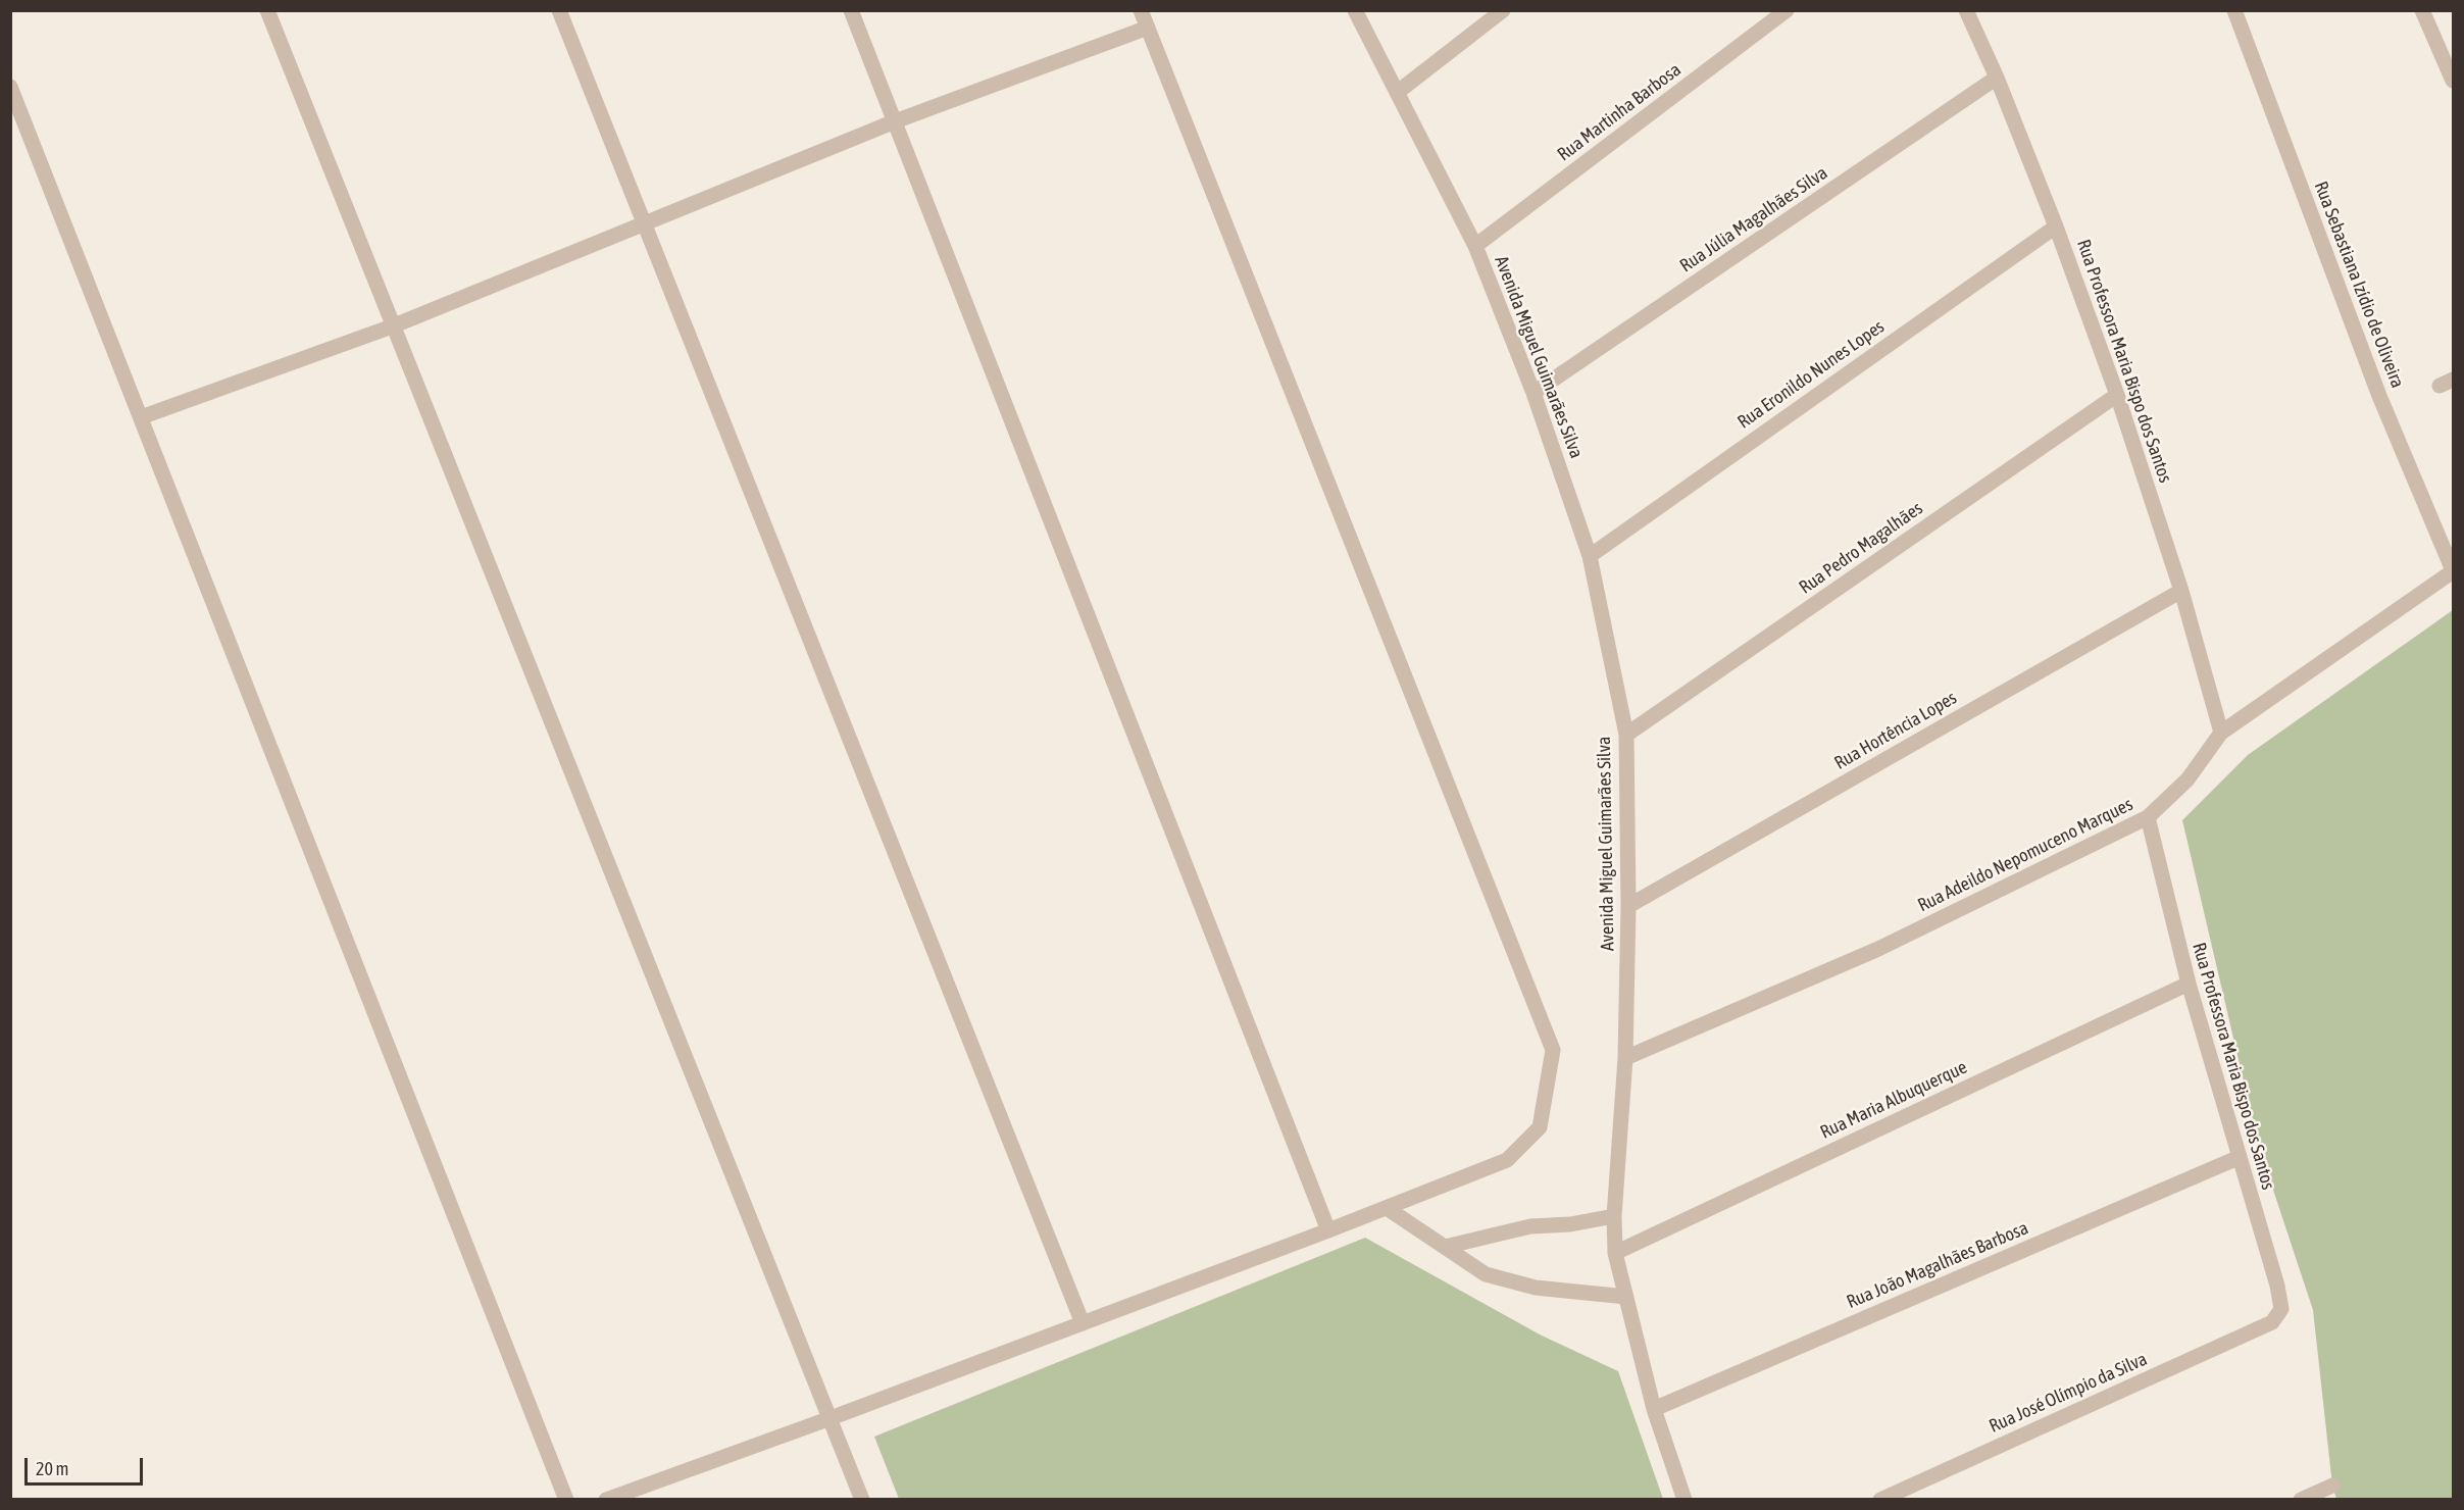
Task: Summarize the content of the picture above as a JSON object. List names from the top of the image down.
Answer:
{
  "streets": {
    "street": [
      "Rua Martinha Barbosa",
      "Rua Júlia Magalhães Silva",
      "Rua Sebastiana Izídio de Oliveira",
      "Avenida Miguel Guimarães Silva",
      "Rua Professora Maria Bispo dos Santos",
      "Rua Eronildo Nunes Lopes",
      "Rua Pedro Magalhães",
      "Rua Hortência Lopes",
      "Rua Adeildo Nepomuceno Marques",
      "Rua Maria Albuquerque",
      "Rua João Magalhães Barbosa",
      "Rua José Olímpio da Silva"
    ]
  },
  "crossings": [
    ["Rua Martinha Barbosa", "Avenida Miguel Guimarães Silva"],
    ["Rua Júlia Magalhães Silva", "Avenida Miguel Guimarães Silva"],
    ["Rua Júlia Magalhães Silva", "Rua Professora Maria Bispo dos Santos"],
    ["Rua Sebastiana Izídio de Oliveira", "Rua Adeildo Nepomuceno Marques"],
    ["Avenida Miguel Guimarães Silva", "Rua Eronildo Nunes Lopes"],
    ["Avenida Miguel Guimarães Silva", "Rua Pedro Magalhães"],
    ["Avenida Miguel Guimarães Silva", "Rua Hortência Lopes"],
    ["Avenida Miguel Guimarães Silva", "Rua Adeildo Nepomuceno Marques"],
    ["Avenida Miguel Guimarães Silva", "Rua Maria Albuquerque"],
    ["Avenida Miguel Guimarães Silva", "Rua João Magalhães Barbosa"],
    ["Rua Professora Maria Bispo dos Santos", "Rua Eronildo Nunes Lopes"],
    ["Rua Professora Maria Bispo dos Santos", "Rua Pedro Magalhães"],
    ["Rua Professora Maria Bispo dos Santos", "Rua Hortência Lopes"],
    ["Rua Professora Maria Bispo dos Santos", "Rua Adeildo Nepomuceno Marques"],
    ["Rua Professora Maria Bispo dos Santos", "Rua Maria Albuquerque"],
    ["Rua Professora Maria Bispo dos Santos", "Rua João Magalhães Barbosa"],
    ["Rua Professora Maria Bispo dos Santos", "Rua José Olímpio da Silva"]
  ],
  "scale_bar": "20 m"
}
